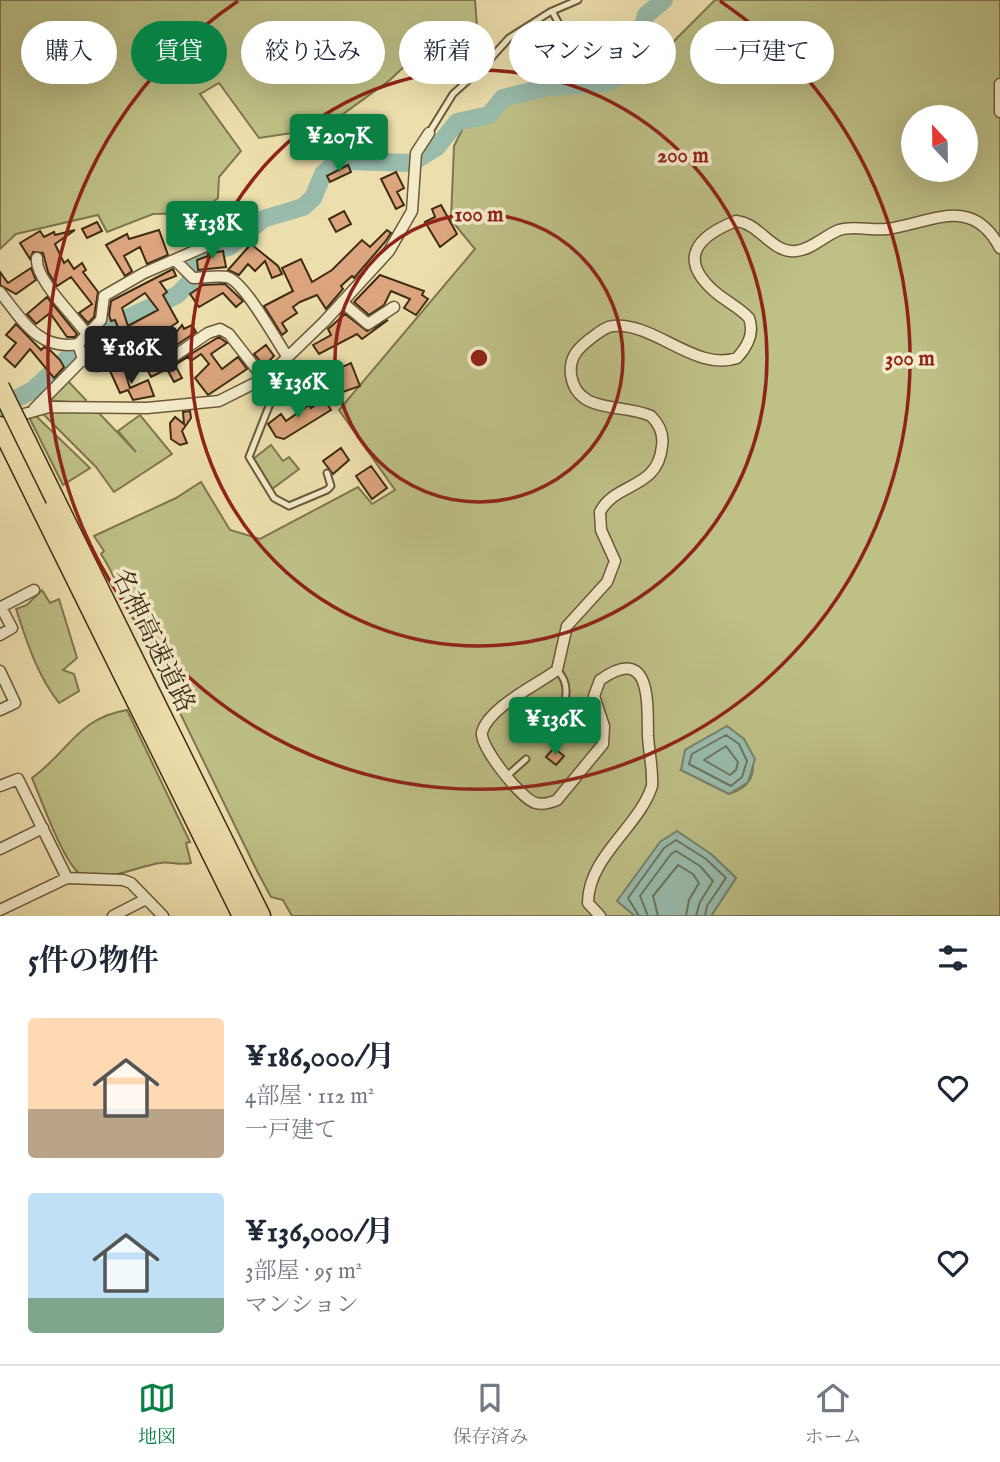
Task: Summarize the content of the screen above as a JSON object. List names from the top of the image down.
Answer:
{
  "streets": {
    "highway": ["名神高速道路"]
  },
  "north": "top",
  "page": {
    "chip": [
      "購入",
      "賃貸",
      "絞り込み",
      "新着",
      "マンション",
      "一戸建て"
    ],
    "price": [
      "¥207K",
      "¥138K",
      "¥186K",
      "¥136K",
      "¥136K"
    ],
    "heading": "5件の物件",
    "list": [
      {
        "name": "¥186,000/月",
        "note": "4部屋 · 112 m² · 一戸建て"
      },
      {
        "name": "¥136,000/月",
        "note": "3部屋 · 95 m² · マンション"
      }
    ],
    "tabs": ["地図", "保存済み", "ホーム"]
  },
  "rings": ["200 m", "100 m", "300 m"]
}
